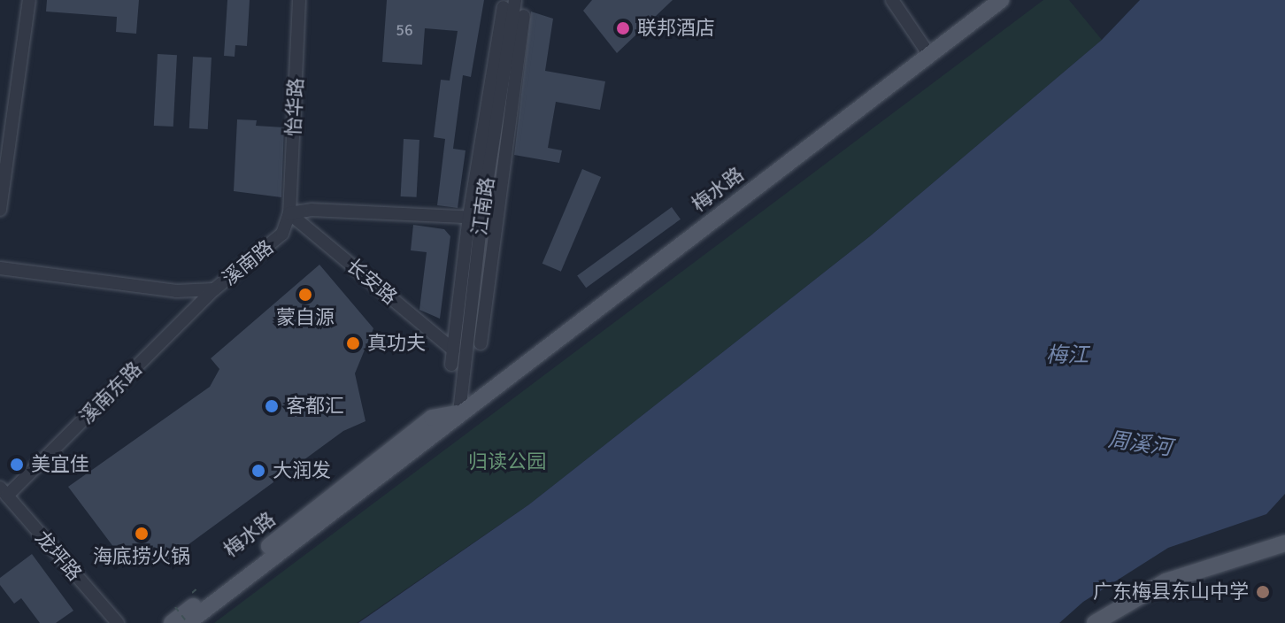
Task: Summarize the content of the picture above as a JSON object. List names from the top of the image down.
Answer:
{
  "streets": {
    "main road": ["梅水路"],
    "street": [
      "怡华路",
      "江南路",
      "溪南路",
      "长安路",
      "溪南东路",
      "龙坪路"
    ]
  },
  "crossings": [
    ["怡华路", "溪南路"],
    ["怡华路", "长安路"],
    ["梅水路", "江南路"],
    ["溪南路", "长安路"],
    ["溪南路", "溪南东路"],
    ["溪南东路", "龙坪路"]
  ],
  "water": ["梅江", "周溪河"],
  "parks": ["归读公园"],
  "places": [
    "联邦酒店",
    "蒙自源",
    "真功夫",
    "客都汇",
    "美宜佳",
    "大润发",
    "海底捞火锅",
    "广东梅县东山中学"
  ],
  "house_numbers": ["56"]
}
